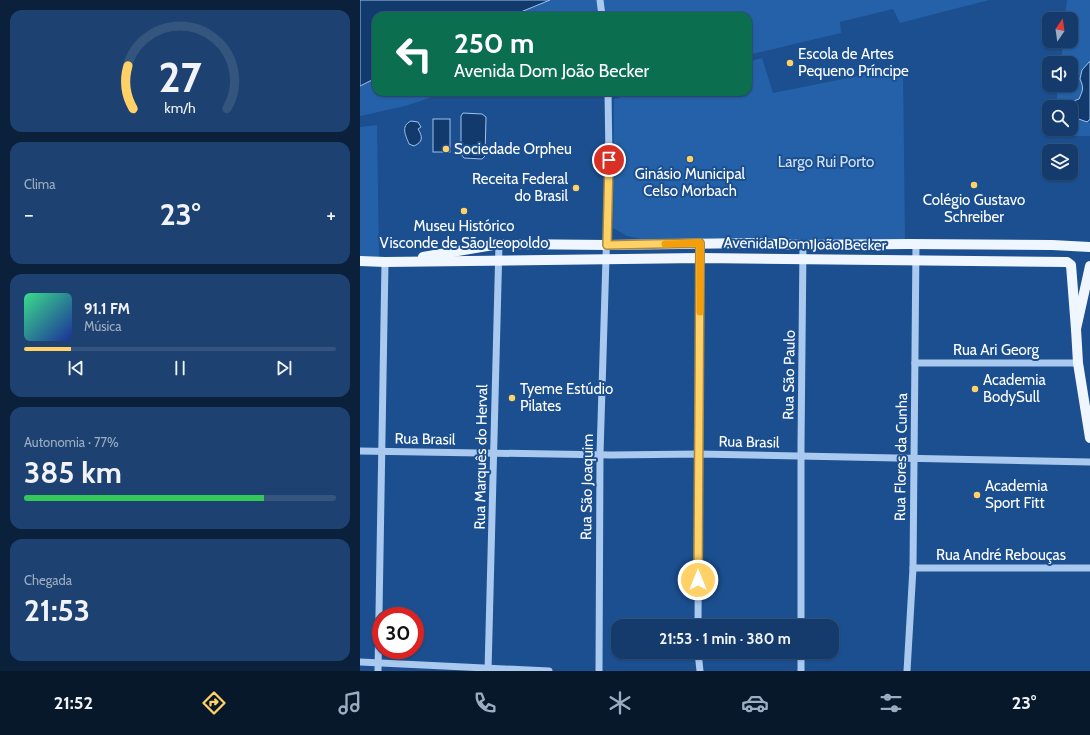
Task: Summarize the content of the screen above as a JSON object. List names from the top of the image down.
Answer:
{
  "streets": {
    "main road": ["Avenida Dom João Becker"],
    "street": [
      "Rua Ari Georg",
      "Rua São Paulo",
      "Rua Brasil",
      "Rua Marquês do Herval",
      "Rua Flores da Cunha",
      "Rua São Joaquim",
      "Rua André Rebouças"
    ]
  },
  "crossings": [
    ["Avenida Dom João Becker", "Rua São Paulo"],
    ["Avenida Dom João Becker", "Rua Marquês do Herval"],
    ["Avenida Dom João Becker", "Rua Flores da Cunha"],
    ["Avenida Dom João Becker", "Rua São Joaquim"],
    ["Rua Ari Georg", "Rua Flores da Cunha"],
    ["Rua São Paulo", "Rua Brasil"],
    ["Rua Brasil", "Rua Marquês do Herval"],
    ["Rua Brasil", "Rua Flores da Cunha"],
    ["Rua Brasil", "Rua São Joaquim"],
    ["Rua Flores da Cunha", "Rua André Rebouças"]
  ],
  "parks": ["Largo Rui Porto"],
  "places": [
    "Escola de Artes Pequeno Príncipe",
    "Sociedade Orpheu",
    "Ginásio Municipal Celso Morbach",
    "Colégio Gustavo Schreiber",
    "Receita Federal do Brasil",
    "Museu Histórico Visconde de São Leopoldo",
    "Academia BodySull",
    "Tyeme Estúdio Pilates",
    "Academia Sport Fitt"
  ],
  "north": "top",
  "page": {
    "turn": ["250 m", "Avenida Dom João Becker"],
    "tile": [
      "Clima",
      ["Autonomia · 77%", "385 km"],
      ["Chegada", "21:53"]
    ],
    "heat": ["−", "23°", "+"],
    "song": ["91.1 FM", "Música"],
    "limit": "30",
    "trip": "21:53 · 1 min · 380 m",
    "tabs": ["21:52", "23°"],
    "gauge": ["27", "km/h"]
  }
}
